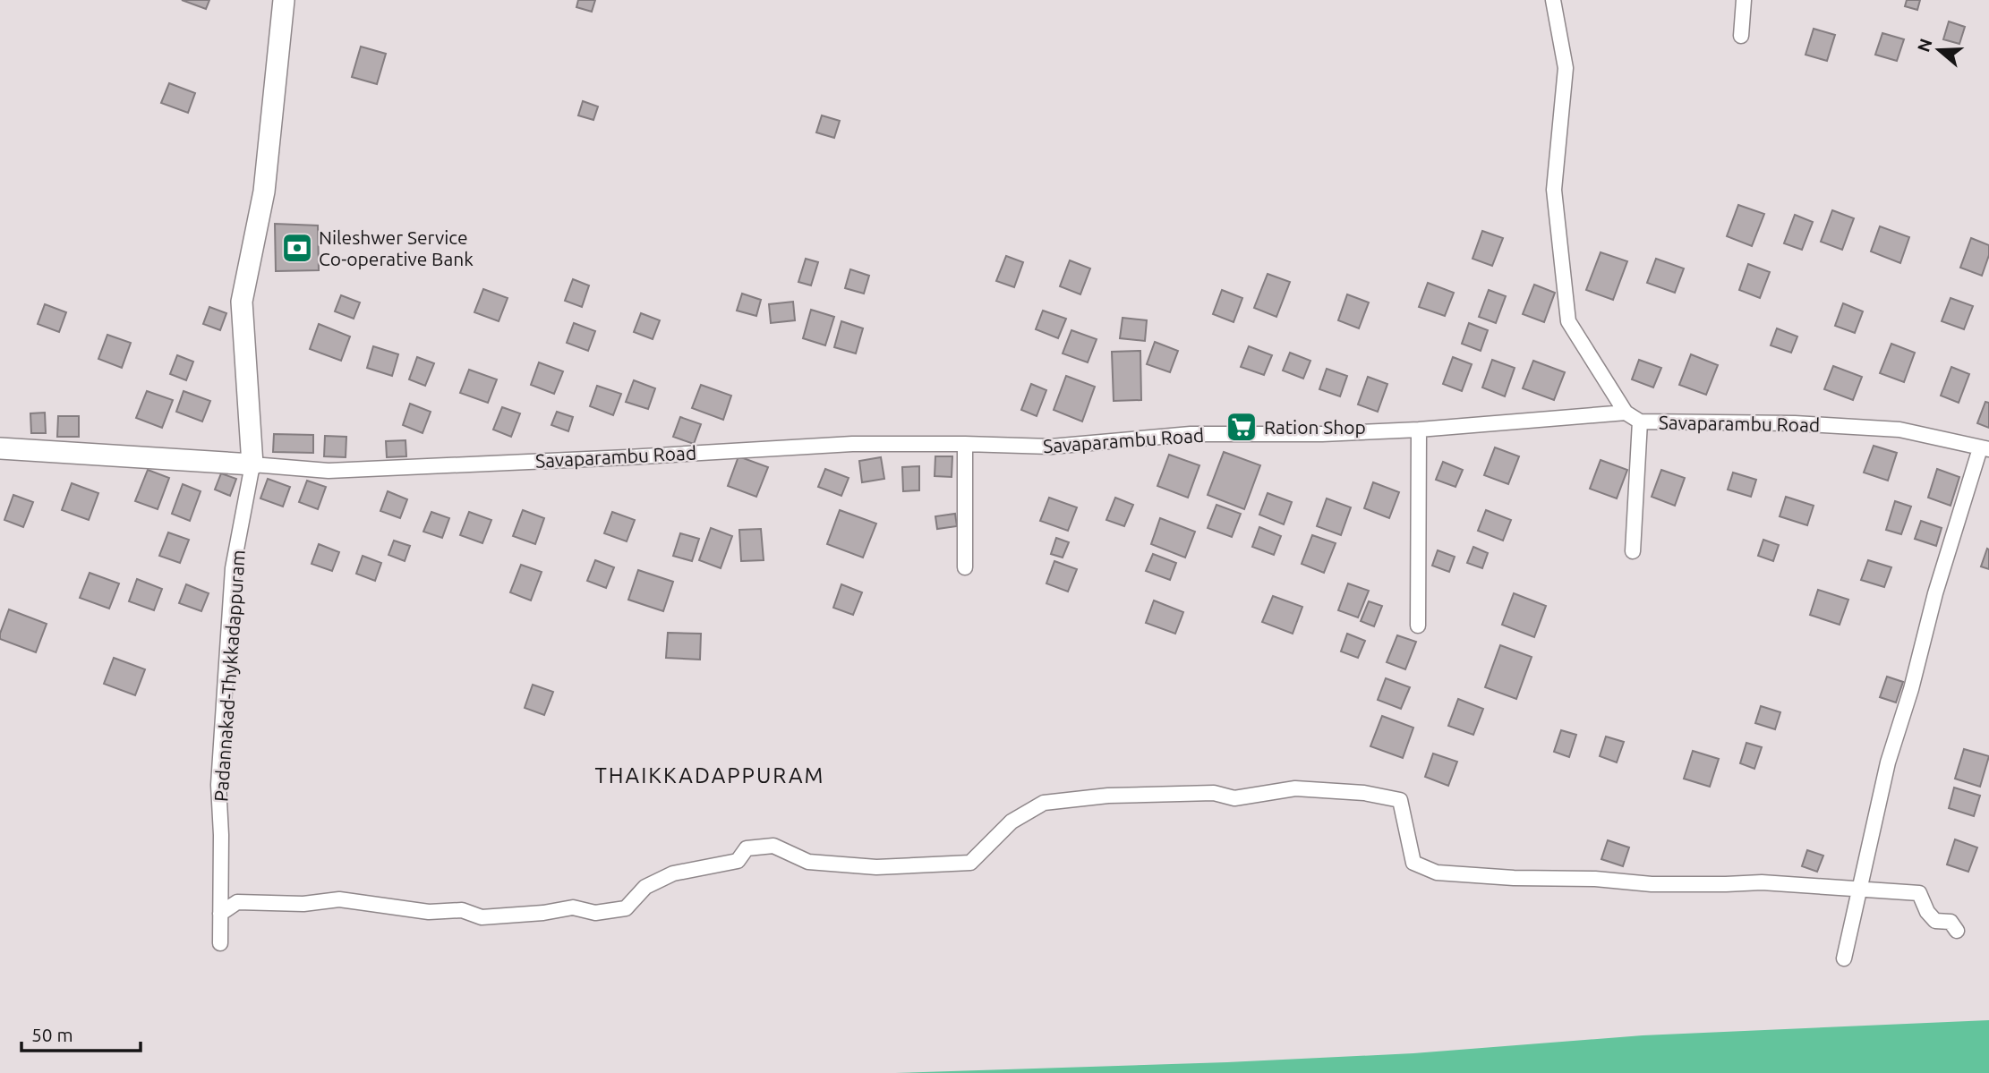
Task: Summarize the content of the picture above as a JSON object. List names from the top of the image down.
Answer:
{
  "streets": {
    "main road": ["Padannakad-Thykkadappuram"],
    "street": ["Savaparambu Road"]
  },
  "crossings": [
    ["Savaparambu Road", "Padannakad-Thykkadappuram"]
  ],
  "districts": ["THAIKKADAPPURAM"],
  "places": {
    "bank": ["Nileshwer Service Co-operative Bank"],
    "supermarket": ["Ration Shop"]
  },
  "scale_bar": "50 m",
  "north": "left"
}
